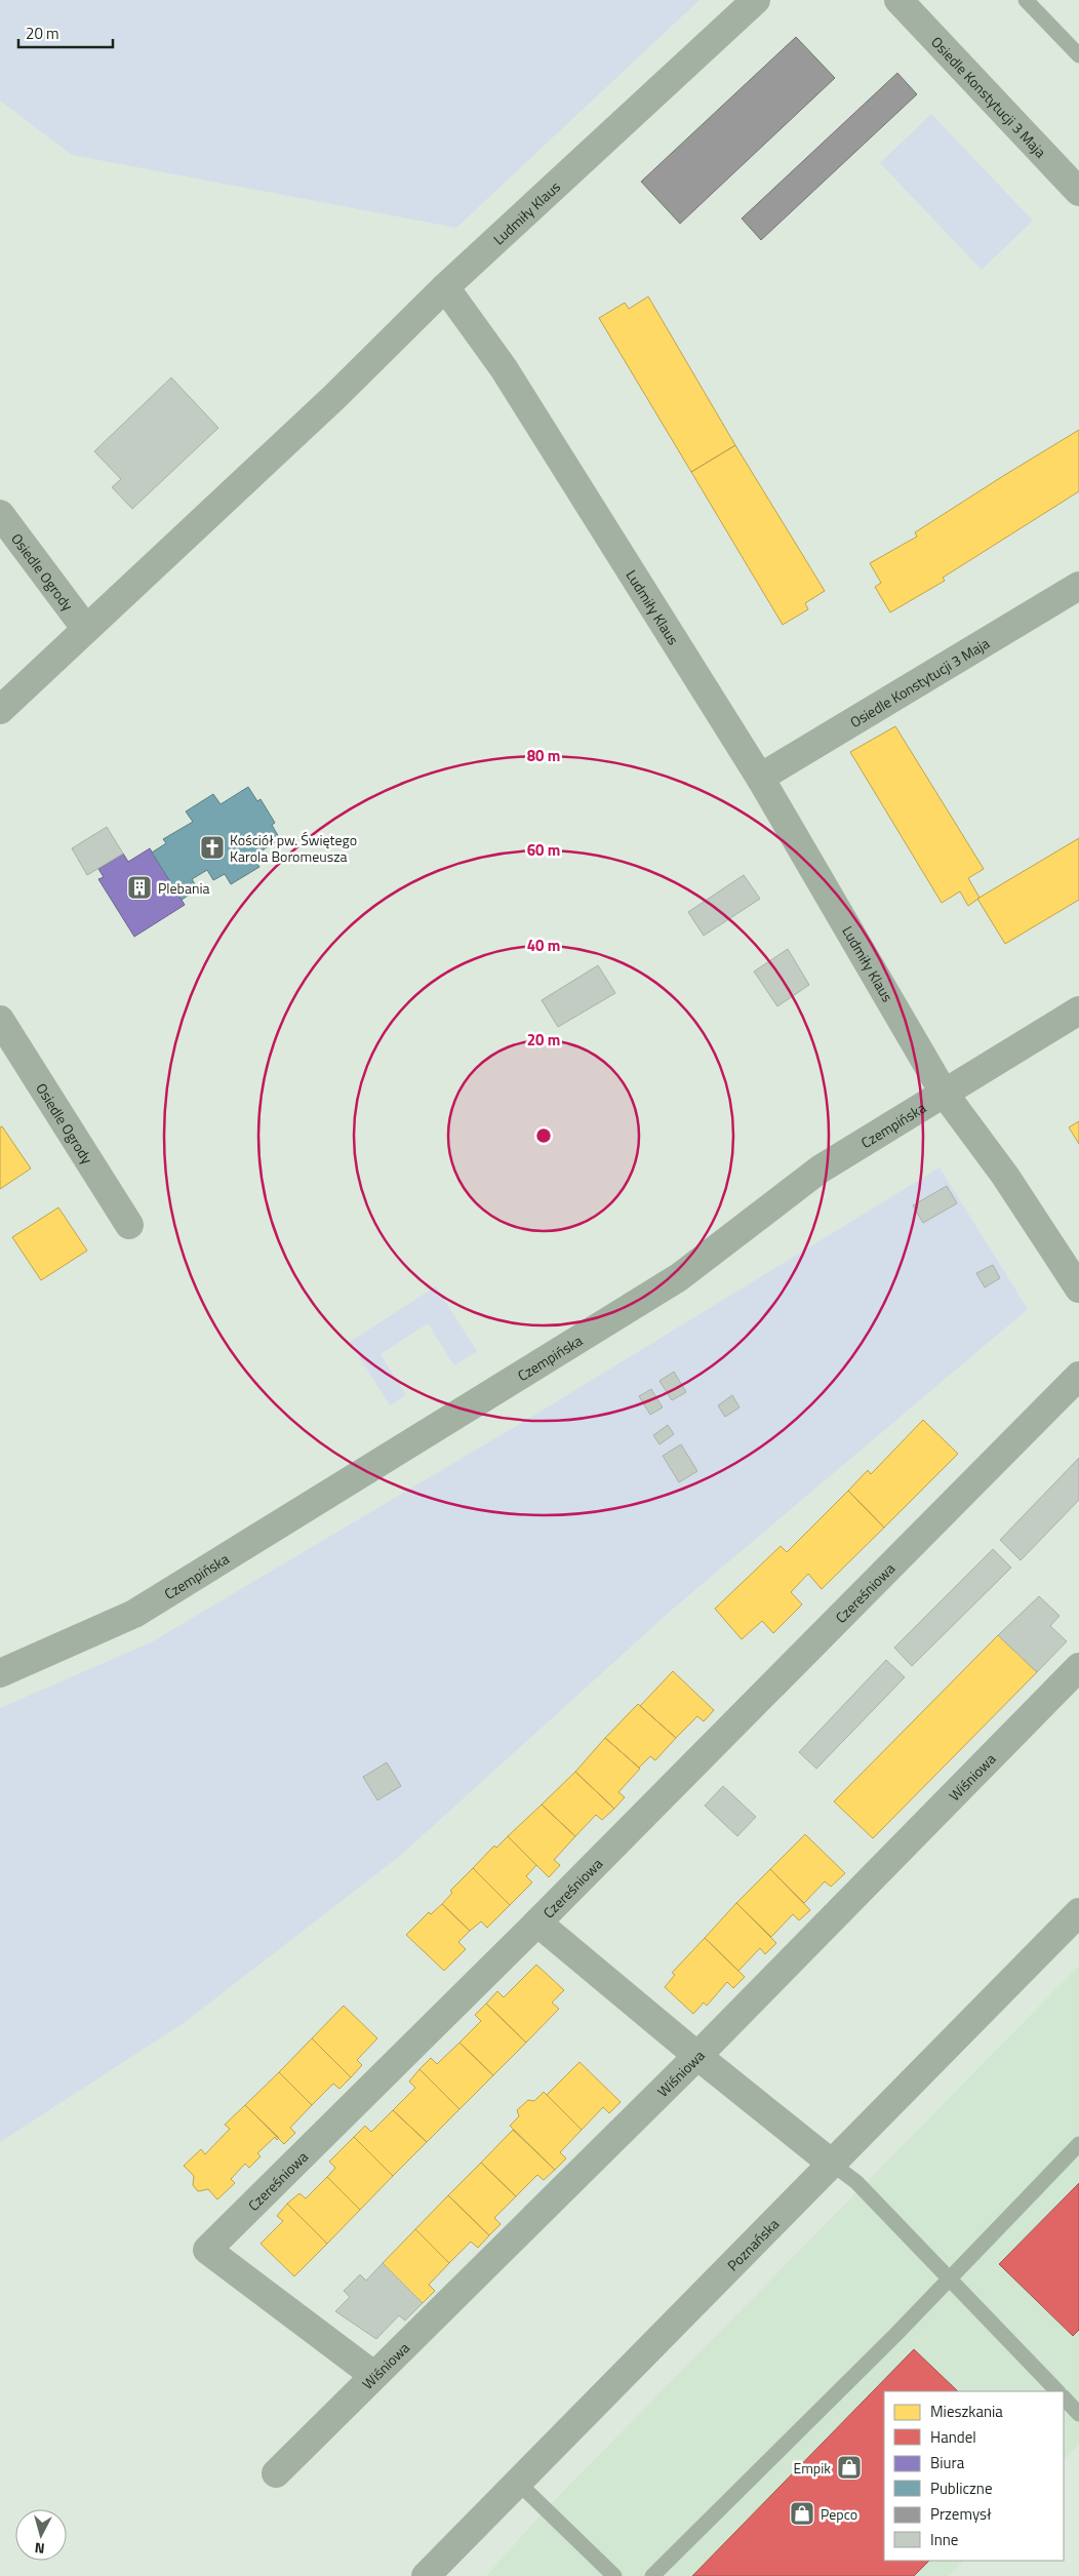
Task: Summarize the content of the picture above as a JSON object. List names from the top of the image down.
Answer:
{
  "streets": {
    "street": [
      "Osiedle Konstytucji 3 Maja",
      "Ludmiły Klaus",
      "Osiedle Ogrody",
      "Czempińska",
      "Czereśniowa",
      "Wiśniowa",
      "Poznańska"
    ]
  },
  "crossings": [
    ["Osiedle Konstytucji 3 Maja", "Ludmiły Klaus"],
    ["Ludmiły Klaus", "Czempińska"],
    ["Czereśniowa", "Wiśniowa"]
  ],
  "places": {
    "church": ["Kościół pw. Świętego Karola Boromeusza"],
    "building": ["Plebania"],
    "shop": ["Empik", "Pepco"]
  },
  "legend": [
    "Mieszkania",
    "Handel",
    "Biura",
    "Publiczne",
    "Przemysł",
    "Inne"
  ],
  "scale_bar": "20 m",
  "north": "bottom",
  "rings": [
    "80 m",
    "60 m",
    "40 m",
    "20 m"
  ]
}
